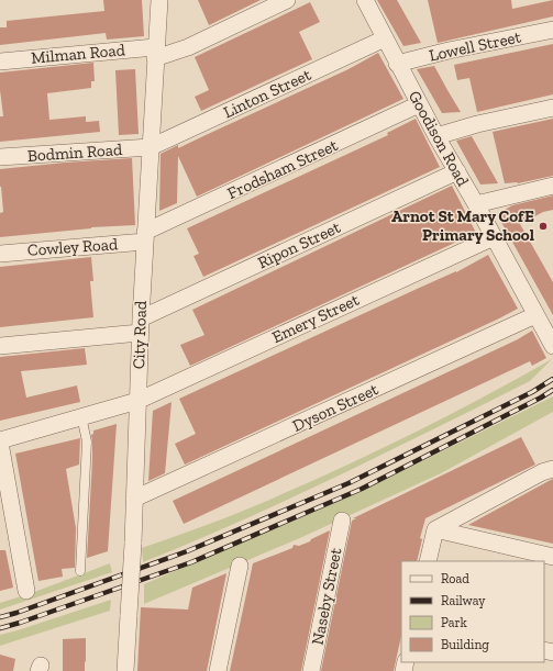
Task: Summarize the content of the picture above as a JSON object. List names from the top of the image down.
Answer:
{
  "streets": {
    "street": [
      "Lowell Street",
      "Milman Road",
      "Linton Street",
      "Goodison Road",
      "Bodmin Road",
      "Frodsham Street",
      "Ripon Street",
      "Cowley Road",
      "Emery Street",
      "City Road",
      "Dyson Street",
      "Naseby Street"
    ]
  },
  "crossings": [
    ["Lowell Street", "Goodison Road"],
    ["Milman Road", "City Road"],
    ["Linton Street", "Goodison Road"],
    ["Linton Street", "Bodmin Road"],
    ["Linton Street", "City Road"],
    ["Goodison Road", "Frodsham Street"],
    ["Goodison Road", "Ripon Street"],
    ["Goodison Road", "Emery Street"],
    ["Goodison Road", "Dyson Street"],
    ["Bodmin Road", "City Road"],
    ["Frodsham Street", "Cowley Road"],
    ["Frodsham Street", "City Road"],
    ["Ripon Street", "City Road"],
    ["Cowley Road", "City Road"],
    ["Emery Street", "City Road"],
    ["City Road", "Dyson Street"]
  ],
  "places": ["Arnot St Mary CofE Primary School"],
  "legend": [
    "Road",
    "Railway",
    "Park",
    "Building"
  ]
}
